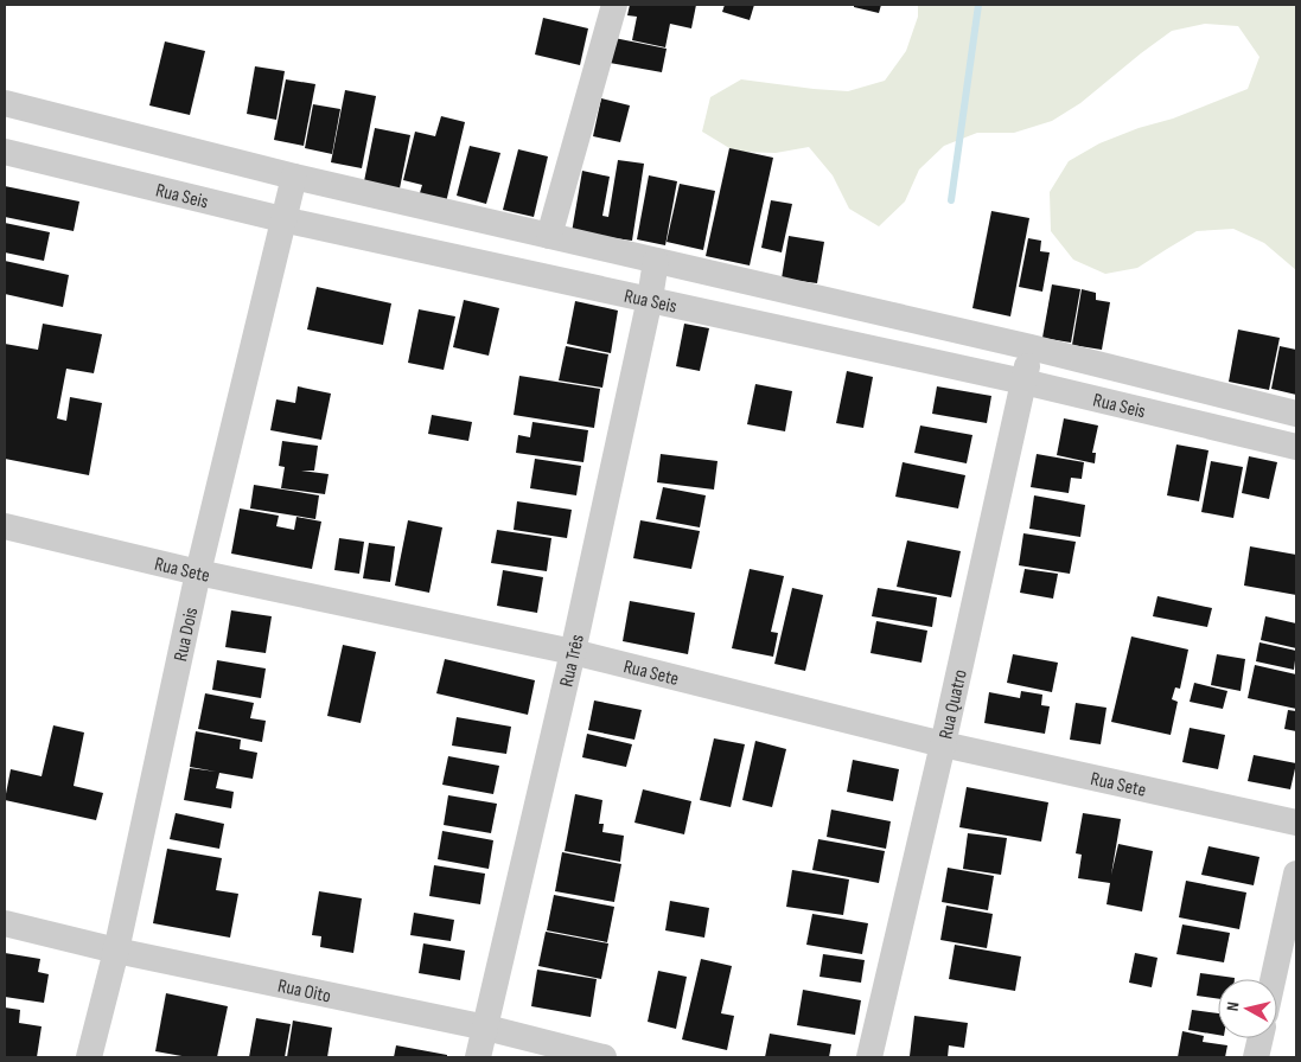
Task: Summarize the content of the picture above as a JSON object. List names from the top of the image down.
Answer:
{
  "streets": {
    "street": [
      "Rua Seis",
      "Rua Sete",
      "Rua Dois",
      "Rua Três",
      "Rua Quatro",
      "Rua Oito"
    ]
  },
  "crossings": [
    ["Rua Seis", "Rua Dois"],
    ["Rua Seis", "Rua Três"],
    ["Rua Seis", "Rua Quatro"],
    ["Rua Sete", "Rua Dois"],
    ["Rua Sete", "Rua Três"],
    ["Rua Sete", "Rua Quatro"],
    ["Rua Dois", "Rua Oito"],
    ["Rua Três", "Rua Oito"]
  ],
  "north": "left"
}
